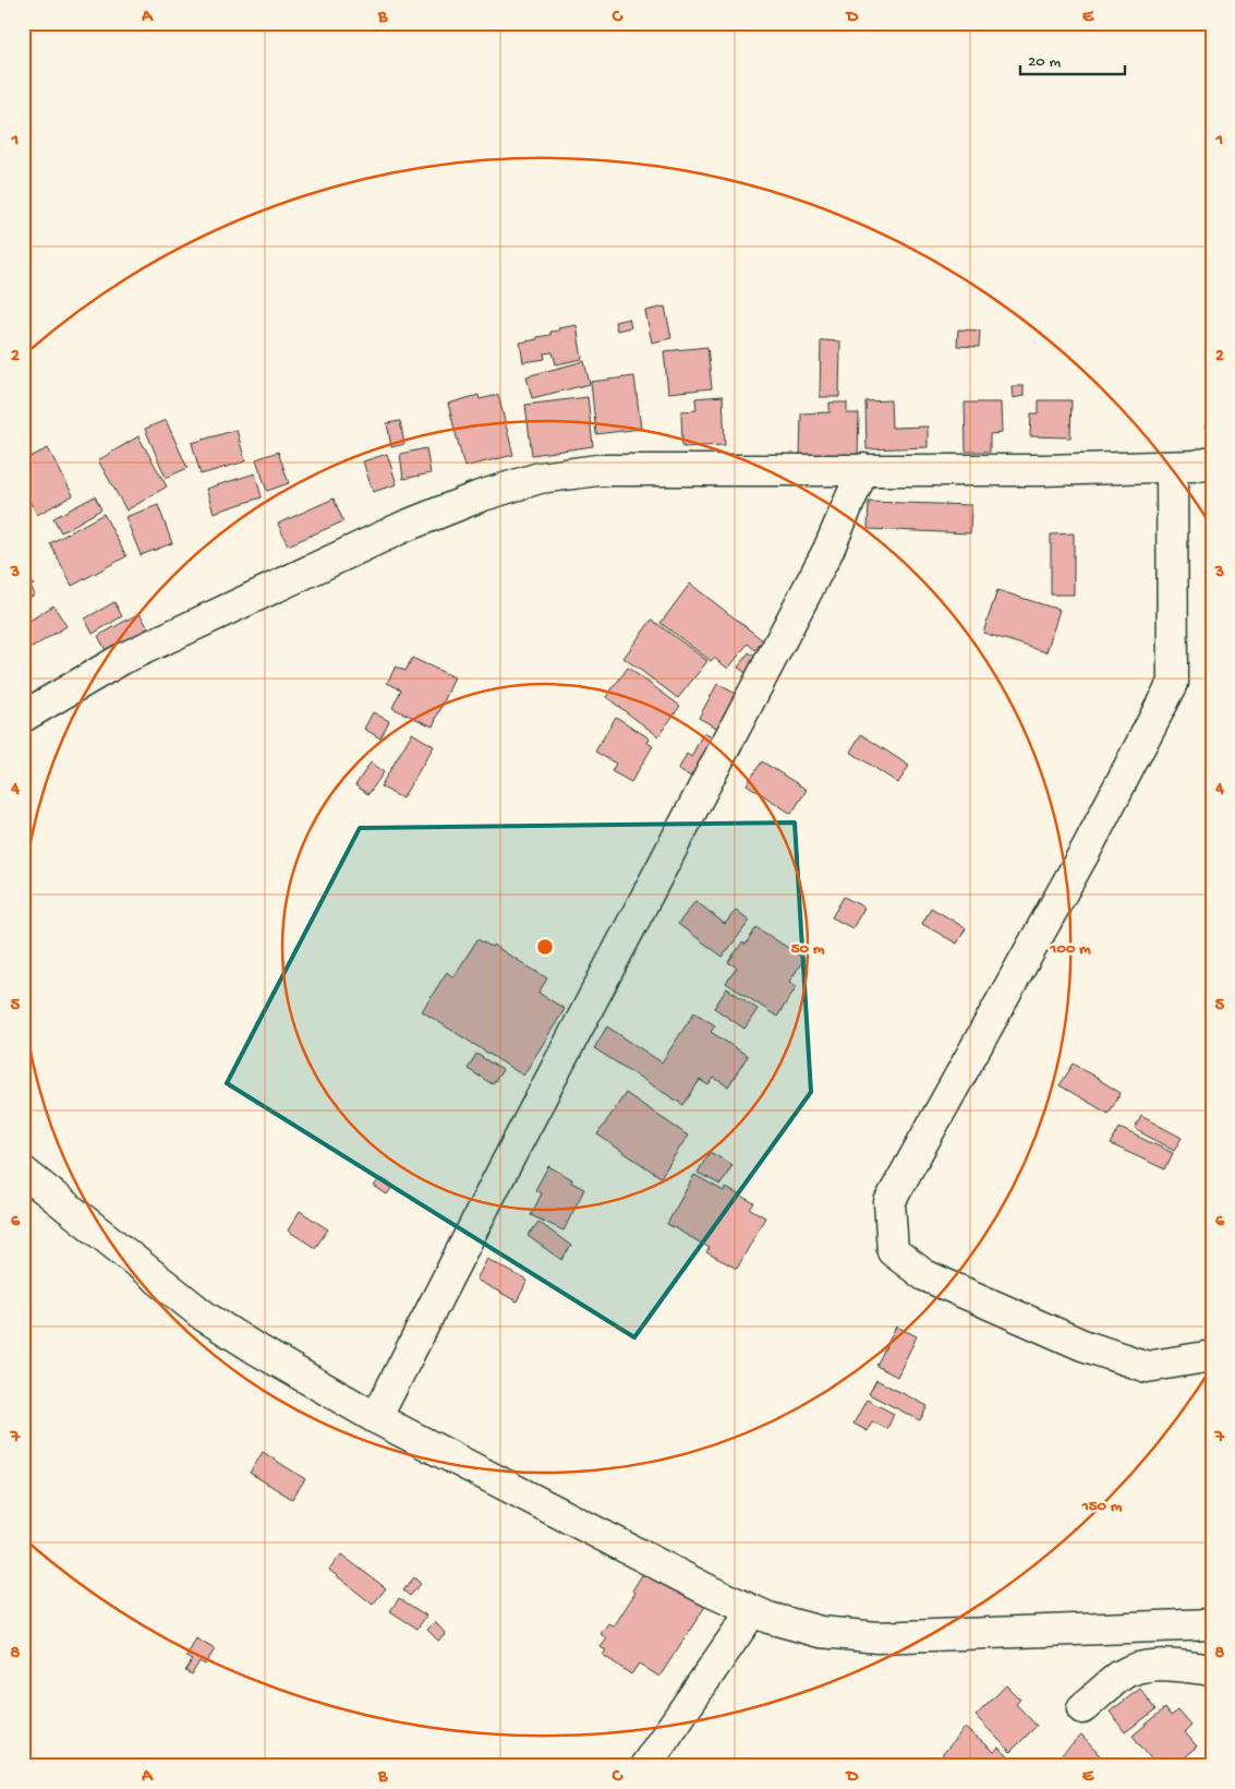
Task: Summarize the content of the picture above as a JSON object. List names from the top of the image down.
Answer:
{
  "scale_bar": "20 m",
  "grid": {
    "columns": [
      "A",
      "B",
      "C",
      "D",
      "E"
    ],
    "rows": [
      "1",
      "2",
      "3",
      "4",
      "5",
      "6",
      "7",
      "8"
    ]
  },
  "rings": ["50 m", "100 m", "150 m"]
}
